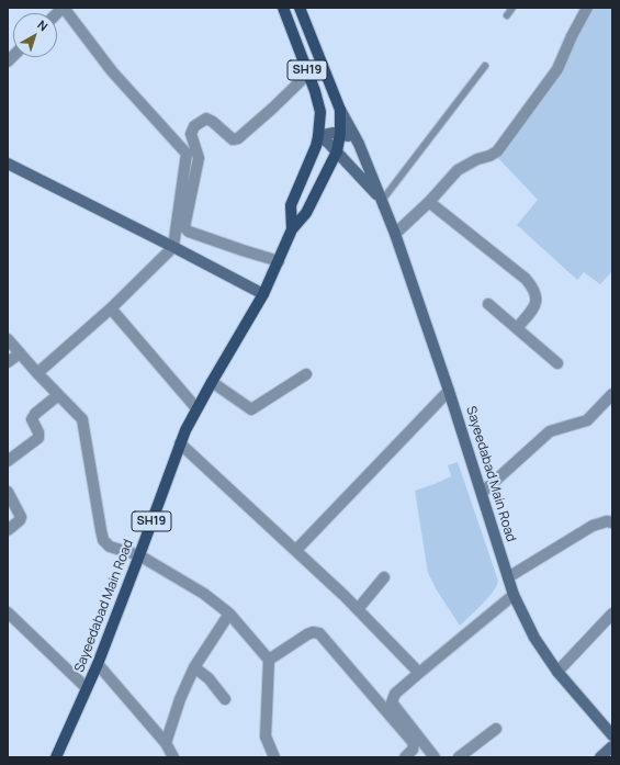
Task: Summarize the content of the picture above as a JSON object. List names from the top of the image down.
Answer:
{
  "streets": {
    "main road": ["SH19", "Sayeedabad Main Road"]
  },
  "crossings": [
    ["SH19", "Sayeedabad Main Road"]
  ],
  "north": "top right"
}
